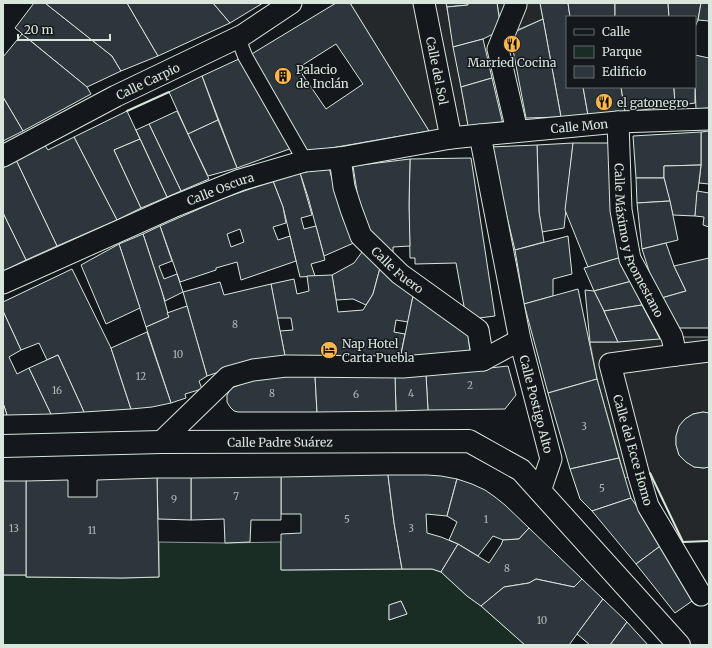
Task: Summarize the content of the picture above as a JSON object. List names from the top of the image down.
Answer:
{
  "streets": {
    "street": [
      "Calle del Sol",
      "Calle Carpio",
      "Calle Mon",
      "Calle Oscura",
      "Calle Máximo y Fromestano",
      "Calle Fuero",
      "Calle Postigo Alto",
      "Calle Padre Suárez",
      "Calle del Ecce Homo"
    ]
  },
  "crossings": [
    ["Calle del Sol", "Calle Mon"],
    ["Calle del Sol", "Calle Oscura"],
    ["Calle Mon", "Calle Oscura"],
    ["Calle Mon", "Calle Máximo y Fromestano"],
    ["Calle Mon", "Calle Postigo Alto"],
    ["Calle Oscura", "Calle Fuero"],
    ["Calle Máximo y Fromestano", "Calle del Ecce Homo"],
    ["Calle Postigo Alto", "Calle Padre Suárez"]
  ],
  "places": {
    "restaurant": ["Married Cocina", "el gatonegro"],
    "building": ["Palacio de Inclán"],
    "hotel": ["Nap Hotel Carta Puebla"]
  },
  "house_numbers": [
    "8",
    "10",
    "12",
    "2",
    "16",
    "8",
    "4",
    "6",
    "3",
    "5",
    "7",
    "9",
    "5",
    "1",
    "13",
    "3",
    "11",
    "8",
    "10"
  ],
  "legend": ["Calle", "Parque", "Edificio"],
  "scale_bar": "20 m"
}
